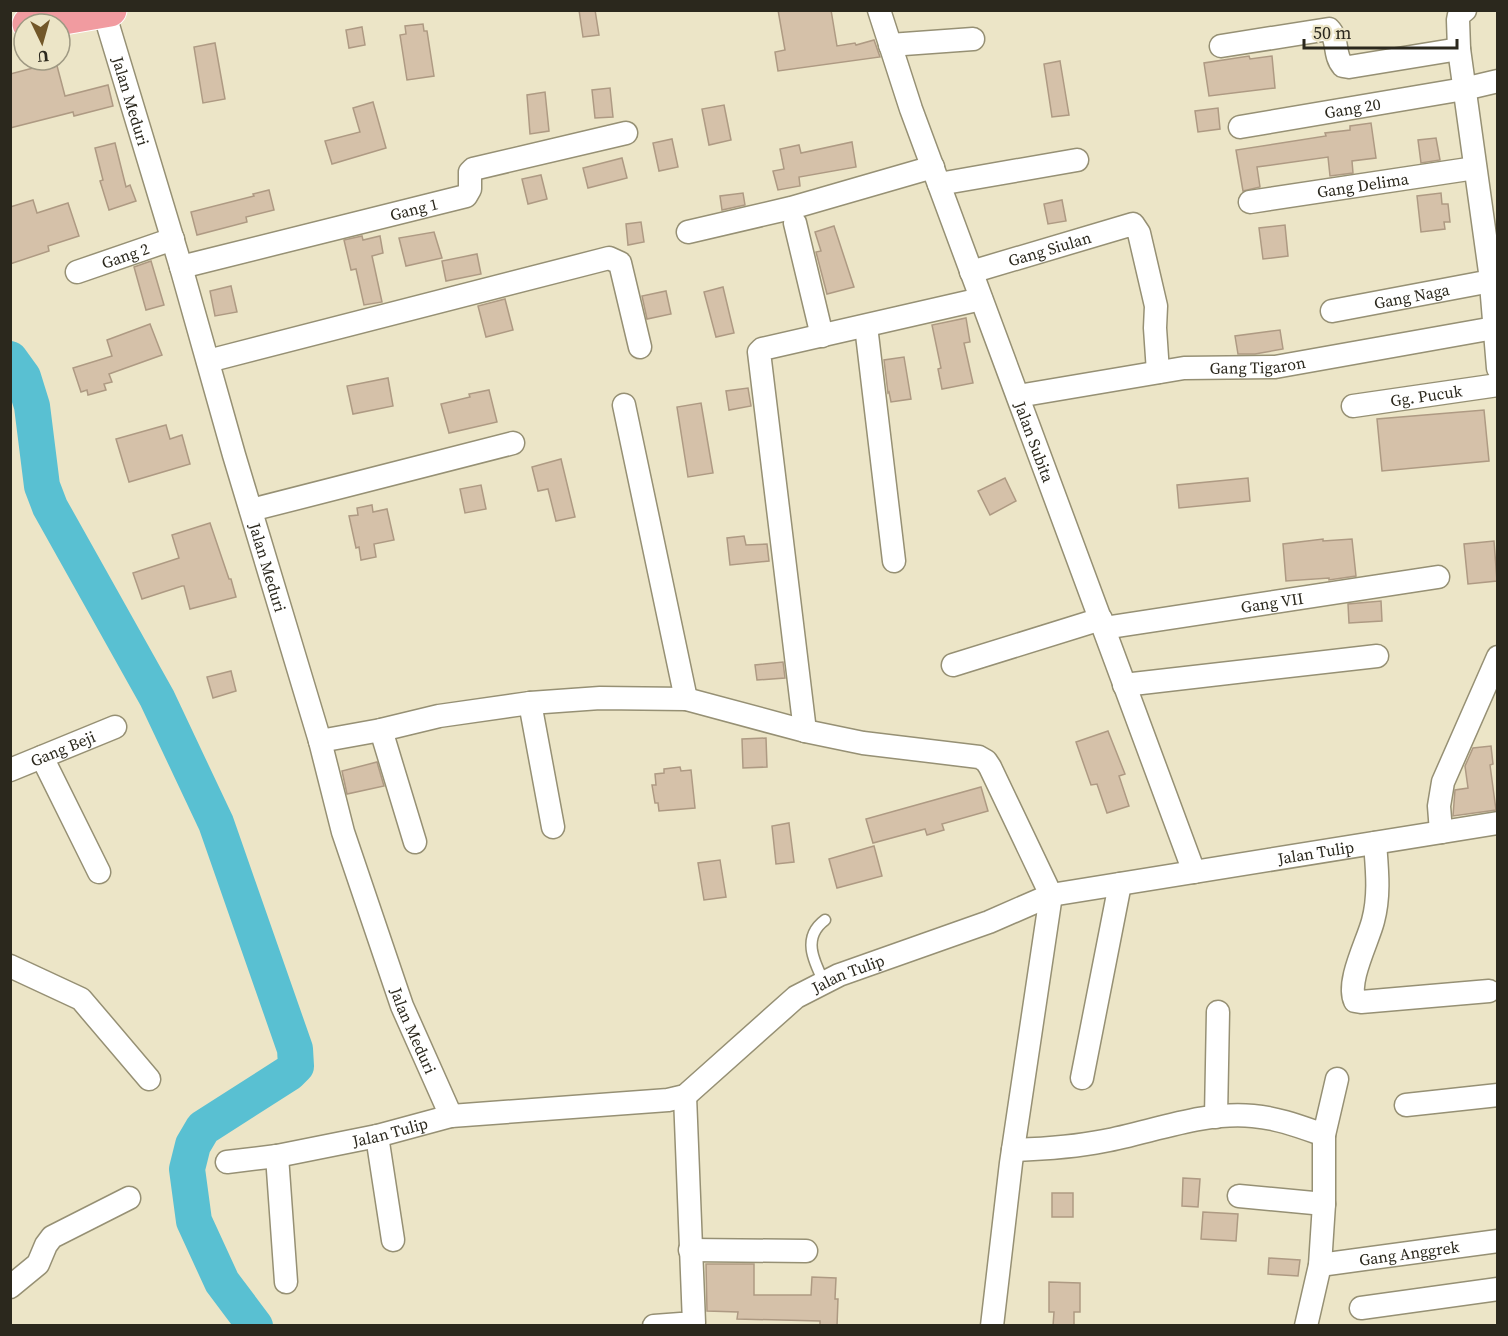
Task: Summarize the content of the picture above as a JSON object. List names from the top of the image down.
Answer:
{
  "streets": {
    "street": [
      "Jalan Meduri",
      "Gang 20",
      "Gang Delima",
      "Gang 1",
      "Gang Siulan",
      "Gang 2",
      "Gang Naga",
      "Gang Tigaron",
      "Gg. Pucuk",
      "Jalan Subita",
      "Gang VII",
      "Gang Beji",
      "Jalan Tulip",
      "Gang Anggrek"
    ]
  },
  "crossings": [
    ["Jalan Meduri", "Gang 1"],
    ["Jalan Meduri", "Gang 2"],
    ["Jalan Meduri", "Jalan Tulip"],
    ["Gang Siulan", "Gang Tigaron"],
    ["Gang Siulan", "Jalan Subita"],
    ["Gang Tigaron", "Jalan Subita"],
    ["Jalan Subita", "Gang VII"],
    ["Jalan Subita", "Jalan Tulip"]
  ],
  "scale_bar": "50 m",
  "north": "bottom"
}
